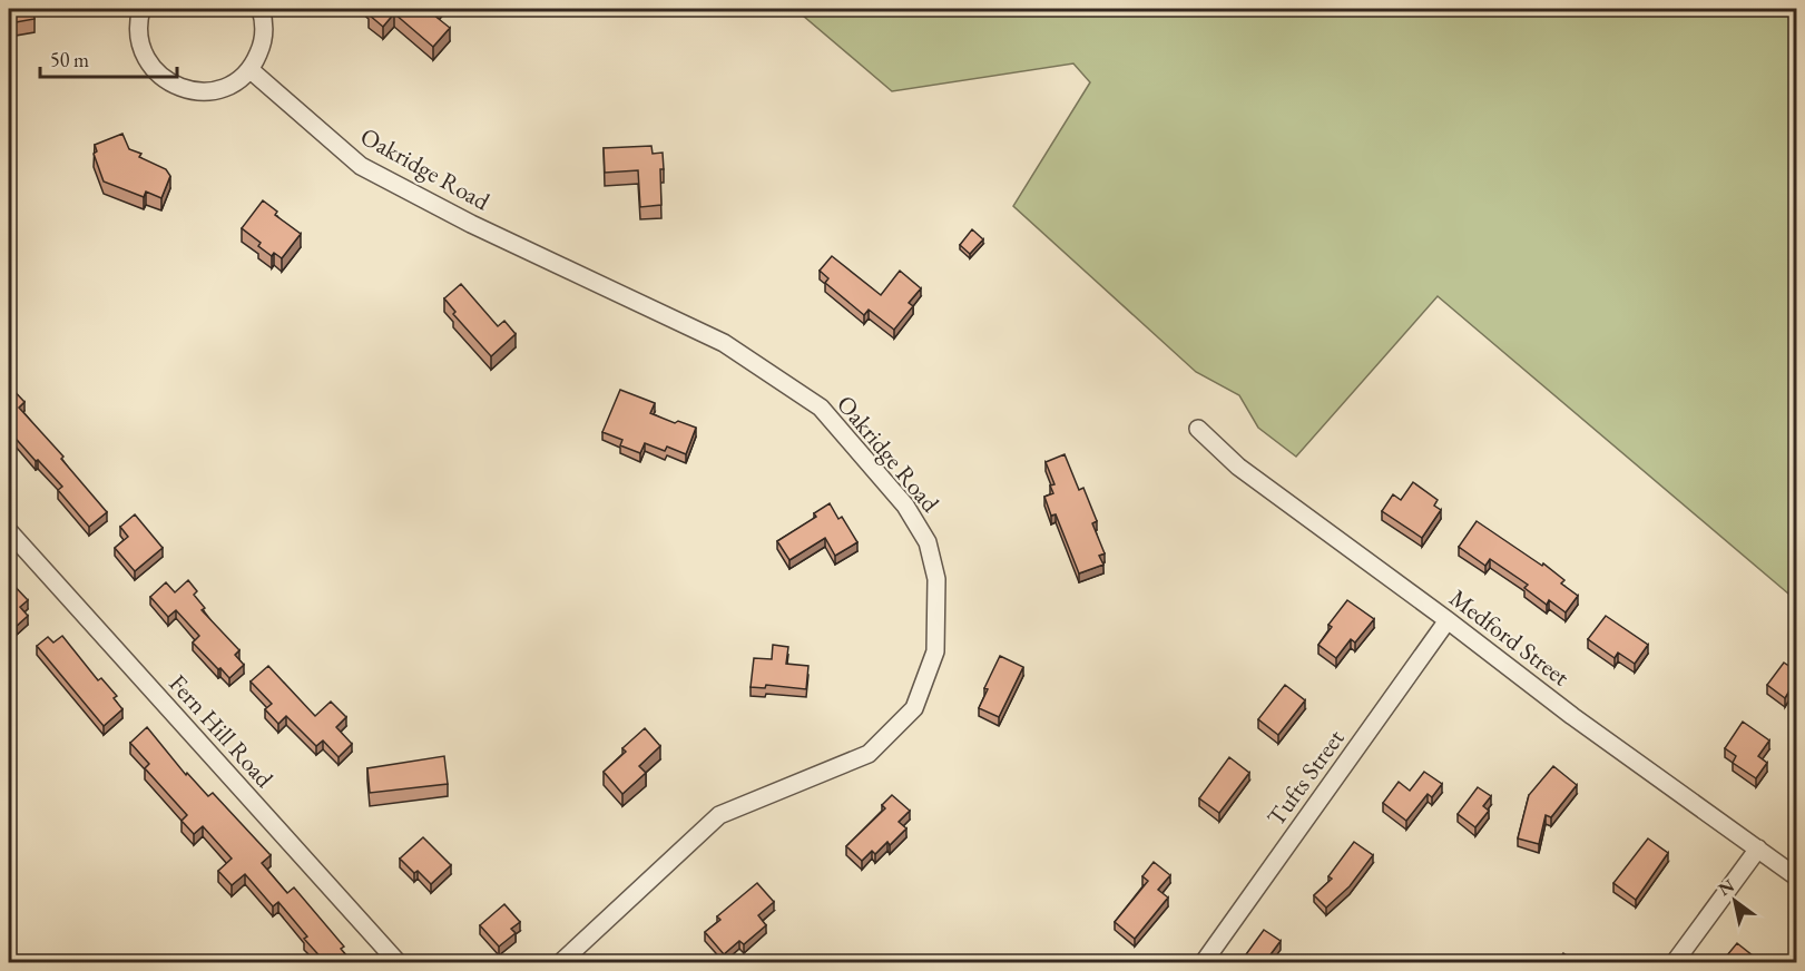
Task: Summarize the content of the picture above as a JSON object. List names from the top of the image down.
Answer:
{
  "streets": {
    "street": [
      "Oakridge Road",
      "Medford Street",
      "Fern Hill Road",
      "Tufts Street"
    ]
  },
  "crossings": [
    ["Medford Street", "Tufts Street"]
  ],
  "scale_bar": "50 m",
  "north": "top left"
}
